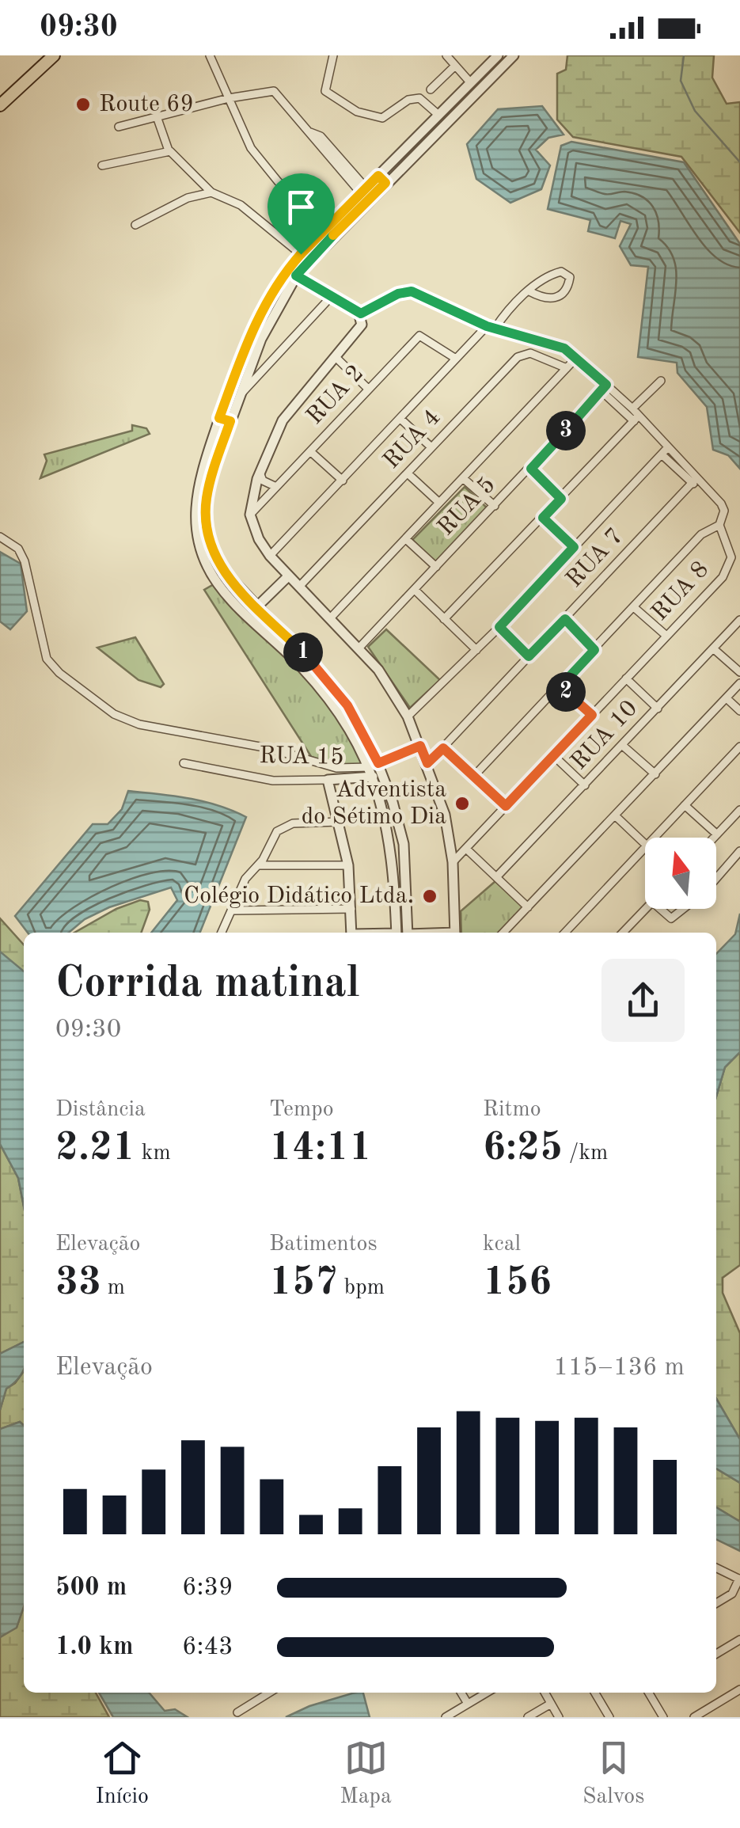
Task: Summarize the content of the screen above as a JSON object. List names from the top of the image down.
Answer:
{
  "streets": {
    "street": [
      "RUA 2",
      "RUA 4",
      "RUA 5",
      "RUA 7",
      "RUA 8",
      "RUA 10",
      "RUA 15"
    ]
  },
  "places": ["Route 69", "Adventista do Sétimo Dia", "Colégio Didático Ltda."],
  "north": "top",
  "page": {
    "status": "09:30",
    "pins": ["3", "1", "2"],
    "heading": ["Corrida matinal", "09:30"],
    "stats": [
      ["Distância", "2.21 km"],
      ["Tempo", "14:11"],
      ["Ritmo", "6:25 /km"],
      ["Elevação", "33 m"],
      ["Batimentos", "157 bpm"],
      ["kcal", "156"]
    ],
    "chart": ["Elevação", "115–136 m"],
    "list": [
      {
        "name": "500 m",
        "note": "6:39"
      },
      {
        "name": "1.0 km",
        "note": "6:43"
      }
    ],
    "tabs": ["Início", "Mapa", "Salvos"]
  }
}
